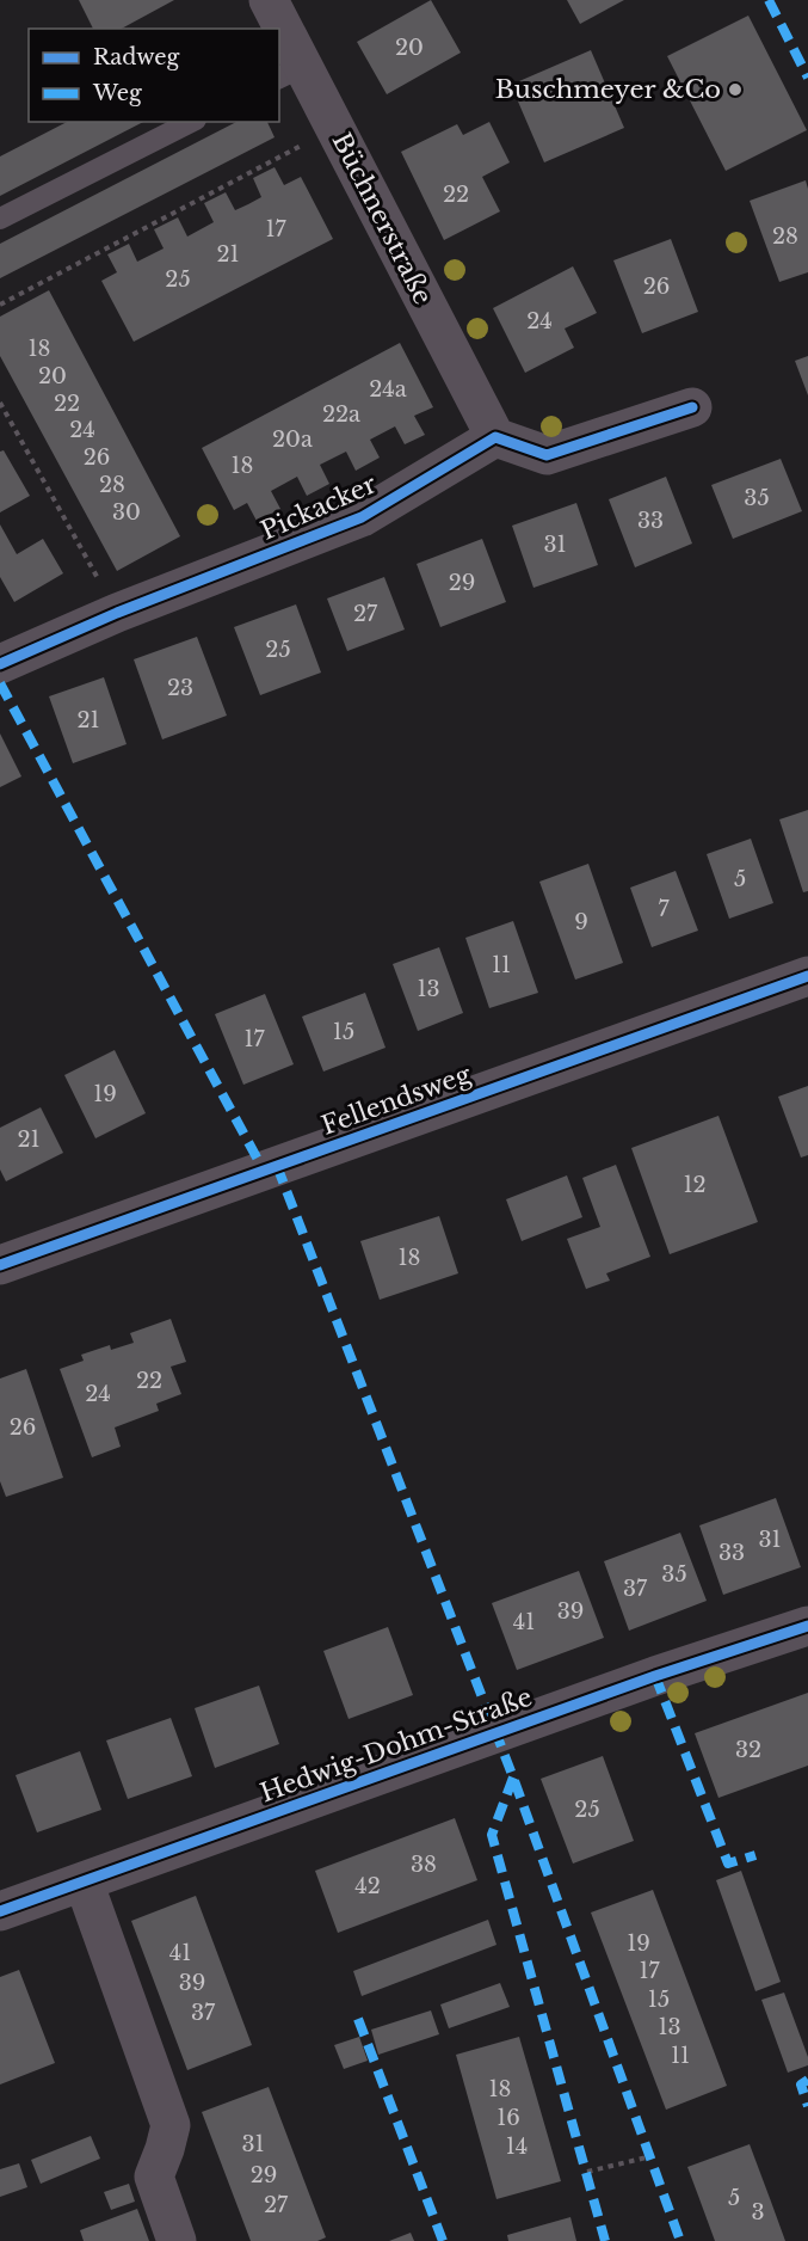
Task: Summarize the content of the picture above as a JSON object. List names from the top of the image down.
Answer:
{
  "streets": {
    "street": [
      "Büchnerstraße",
      "Pickacker",
      "Fellendsweg",
      "Hedwig-Dohm-Straße"
    ]
  },
  "crossings": [
    ["Büchnerstraße", "Pickacker"]
  ],
  "places": ["Buschmeyer &Co"],
  "house_numbers": [
    "20",
    "22",
    "17",
    "28",
    "21",
    "25",
    "26",
    "24",
    "18",
    "20",
    "24a",
    "22",
    "22a",
    "24",
    "20a",
    "26",
    "18",
    "28",
    "35",
    "30",
    "33",
    "31",
    "29",
    "27",
    "25",
    "23",
    "21",
    "5",
    "7",
    "9",
    "11",
    "13",
    "15",
    "17",
    "19",
    "21",
    "12",
    "18",
    "22",
    "24",
    "26",
    "31",
    "33",
    "35",
    "37",
    "39",
    "41",
    "32",
    "25",
    "38",
    "42",
    "19",
    "41",
    "17",
    "39",
    "15",
    "37",
    "13",
    "11",
    "18",
    "16",
    "31",
    "14",
    "29",
    "5",
    "27",
    "3"
  ],
  "legend": ["Radweg", "Weg"]
}
